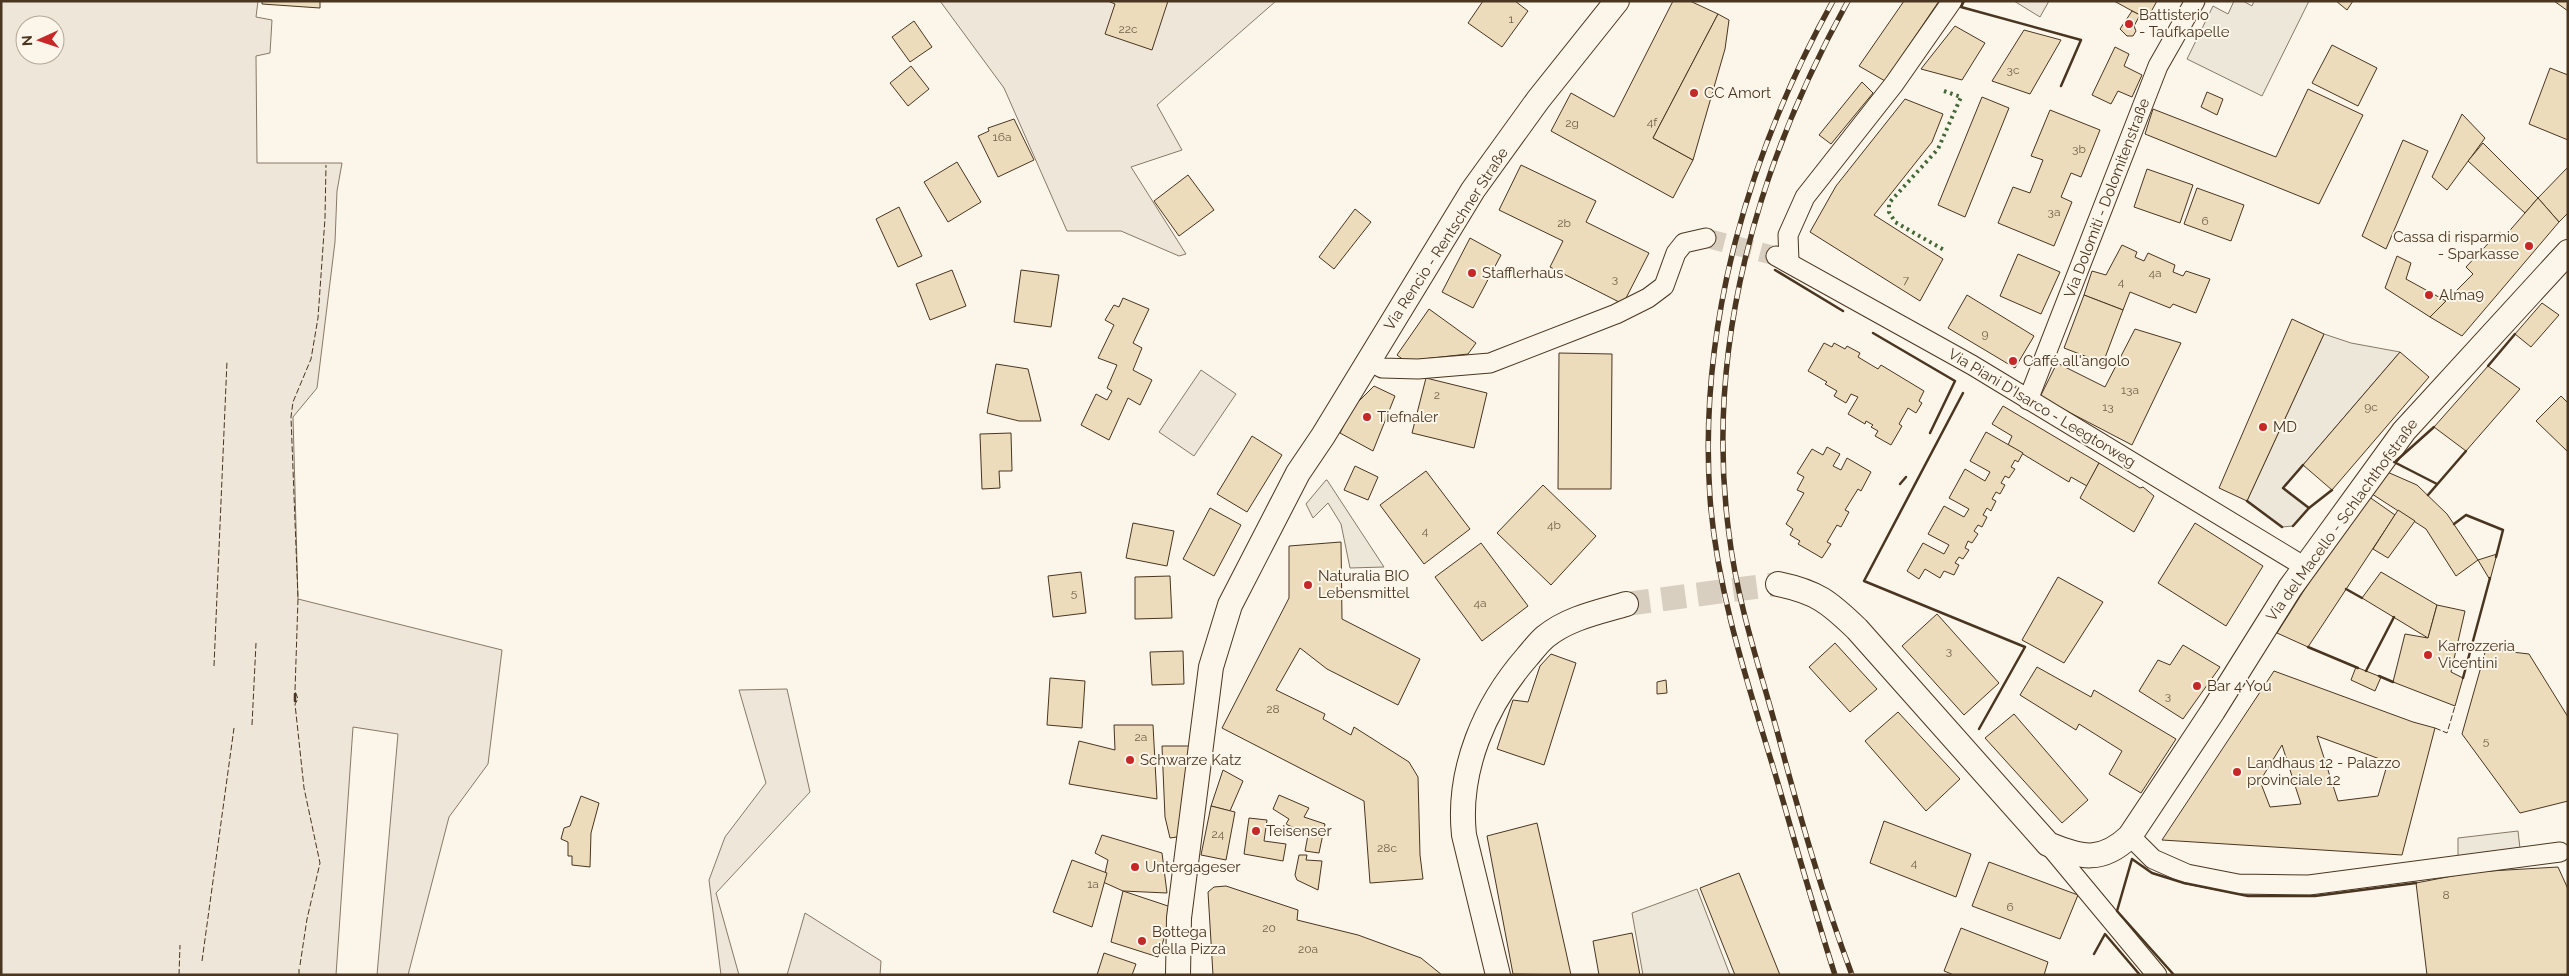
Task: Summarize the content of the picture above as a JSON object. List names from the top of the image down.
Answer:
{
  "streets": {
    "street": [
      "Via Dolomiti - Dolomitenstraße",
      "Via Rencio - Rentschner Straße",
      "Via Piani D'Isarco - Leegtorweg",
      "Via del Macello - Schlachthofstraße"
    ]
  },
  "crossings": [
    ["Via Dolomiti - Dolomitenstraße", "Via Piani D'Isarco - Leegtorweg"],
    ["Via Piani D'Isarco - Leegtorweg", "Via del Macello - Schlachthofstraße"]
  ],
  "places": [
    "Battisterio - Taufkapelle",
    "CC Amort",
    "Cassa di risparmio - Sparkasse",
    "Stafflerhaus",
    "Alma9",
    "Caffé all'angolo",
    "Tiefnaler",
    "MD",
    "Naturalia BIO Lebensmittel",
    "Karrozzeria Vicentini",
    "Bar 4 You",
    "Schwarze Katz",
    "Landhaus 12 - Palazzo provinciale 12",
    "Teisenser",
    "Untergageser",
    "Bottega della Pizza"
  ],
  "house_numbers": [
    "1",
    "22c",
    "3c",
    "4f",
    "2g",
    "16a",
    "3b",
    "3a",
    "6",
    "2b",
    "4a",
    "3",
    "7",
    "4",
    "9",
    "13a",
    "2",
    "13",
    "9c",
    "4b",
    "4",
    "5",
    "4a",
    "3",
    "3",
    "28",
    "2a",
    "5",
    "24",
    "28c",
    "4",
    "1a",
    "8",
    "6",
    "20",
    "20a"
  ],
  "north": "left"
}
